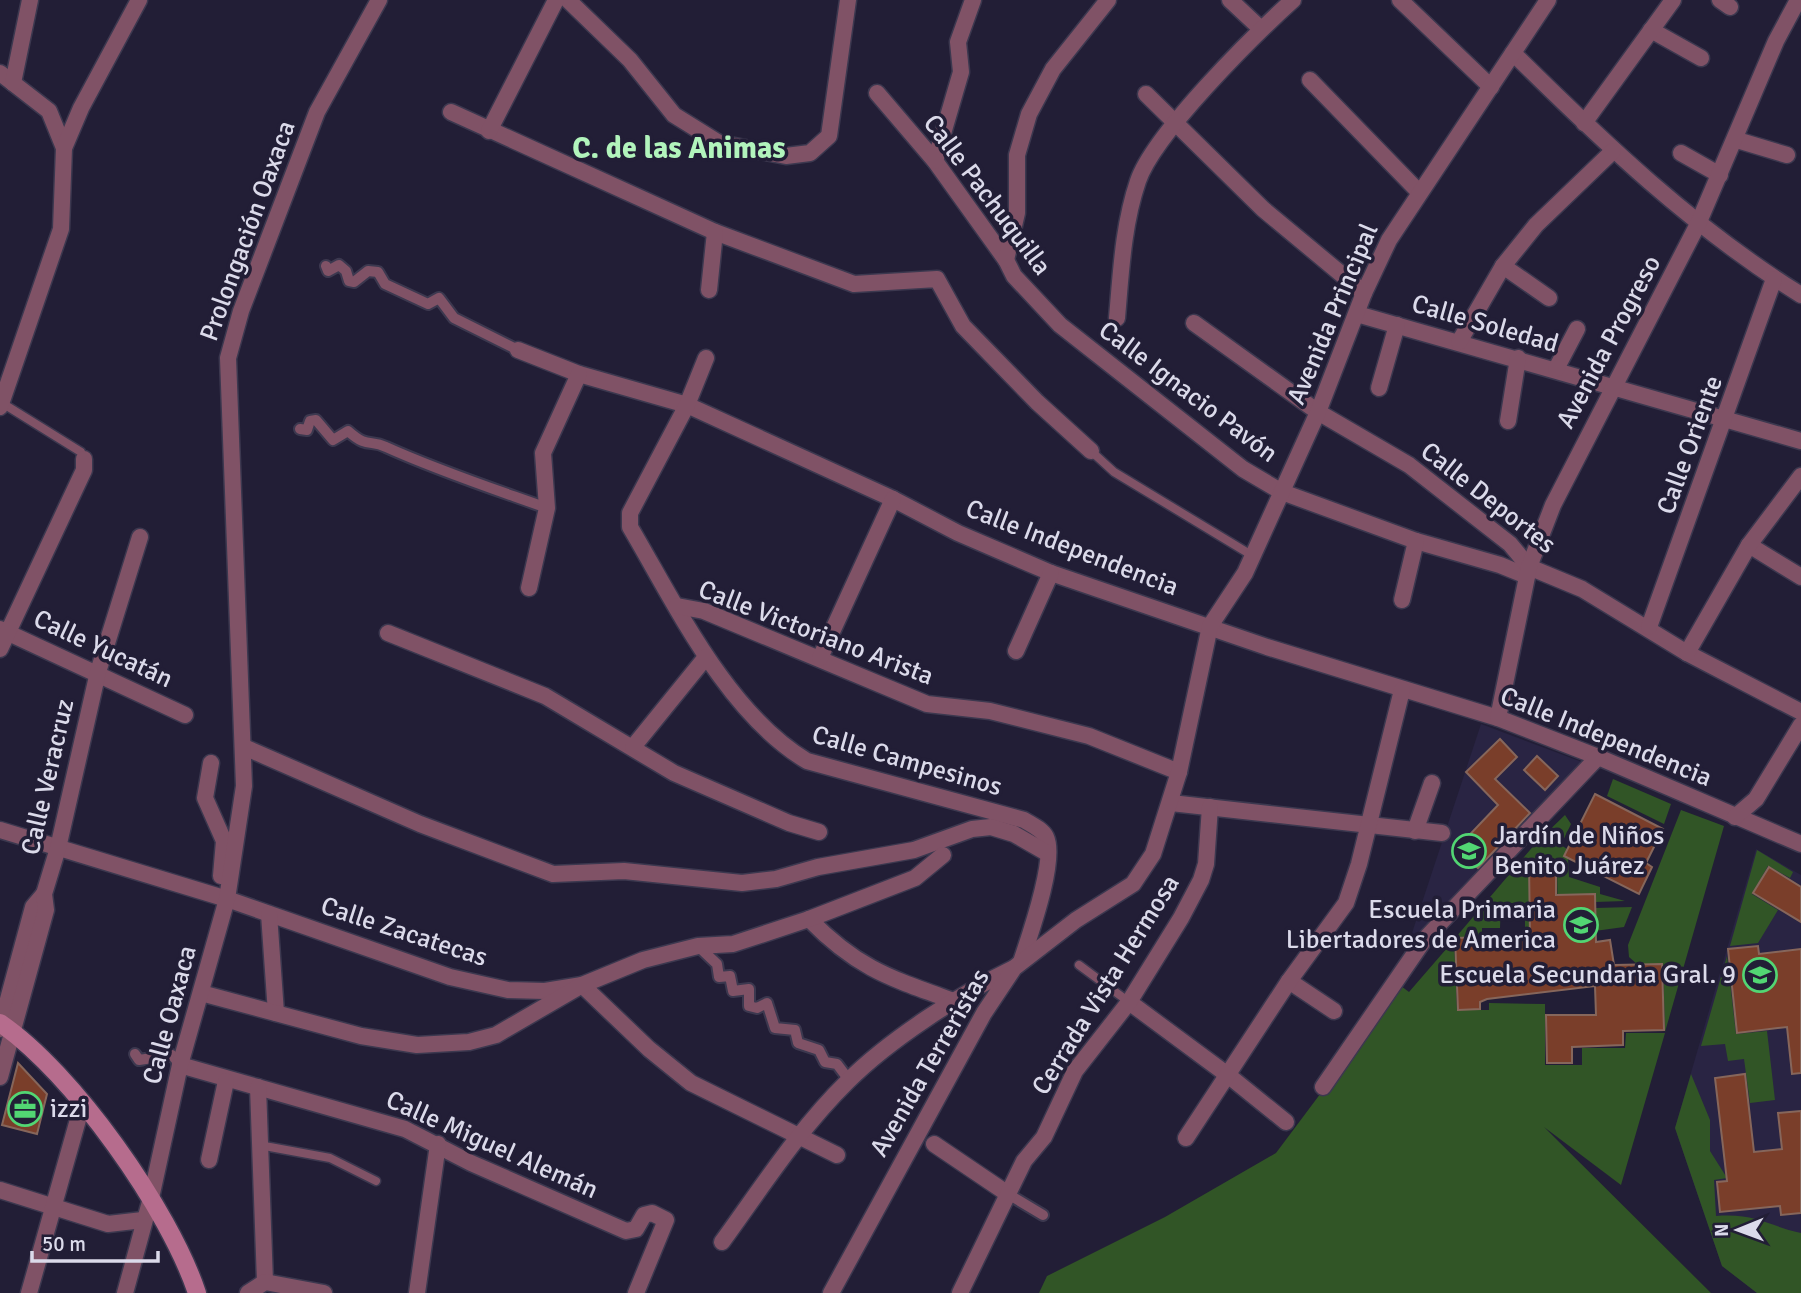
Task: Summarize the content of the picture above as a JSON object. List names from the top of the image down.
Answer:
{
  "streets": {
    "street": [
      "Calle Pachuquilla",
      "Prolongación Oaxaca",
      "Avenida Principal",
      "Calle Soledad",
      "Avenida Progreso",
      "Calle Ignacio Pavón",
      "Calle Oriente",
      "Calle Deportes",
      "Calle Independencia",
      "Calle Victoriano Arista",
      "Calle Yucatán",
      "Calle Campesinos",
      "Calle Veracruz",
      "Calle Zacatecas",
      "Cerrada Vista Hermosa",
      "Calle Oaxaca",
      "Avenida Terreristas",
      "Calle Miguel Alemán"
    ]
  },
  "crossings": [
    ["Calle Pachuquilla", "Calle Ignacio Pavón"],
    ["Prolongación Oaxaca", "Calle Oaxaca"],
    ["Avenida Principal", "Calle Soledad"],
    ["Avenida Principal", "Calle Ignacio Pavón"],
    ["Avenida Principal", "Calle Deportes"],
    ["Avenida Principal", "Calle Independencia"],
    ["Avenida Principal", "Avenida Terreristas"],
    ["Calle Soledad", "Avenida Progreso"],
    ["Calle Soledad", "Calle Oriente"],
    ["Avenida Progreso", "Calle Ignacio Pavón"],
    ["Avenida Progreso", "Calle Deportes"],
    ["Avenida Progreso", "Calle Independencia"],
    ["Calle Ignacio Pavón", "Calle Deportes"],
    ["Calle Oriente", "Calle Deportes"],
    ["Calle Independencia", "Calle Campesinos"],
    ["Calle Independencia", "Avenida Terreristas"],
    ["Calle Victoriano Arista", "Calle Campesinos"],
    ["Calle Victoriano Arista", "Avenida Terreristas"],
    ["Calle Yucatán", "Calle Veracruz"],
    ["Calle Campesinos", "Avenida Terreristas"],
    ["Calle Veracruz", "Calle Zacatecas"],
    ["Calle Zacatecas", "Calle Oaxaca"],
    ["Calle Oaxaca", "Calle Miguel Alemán"]
  ],
  "districts": ["C. de las Animas"],
  "places": {
    "school or university": ["Jardín de Niños Benito Juárez", "Escuela Primaria Libertadores de America", "Escuela Secundaria Gral. 9"],
    "office": ["izzi"]
  },
  "scale_bar": "50 m",
  "north": "left"
}
